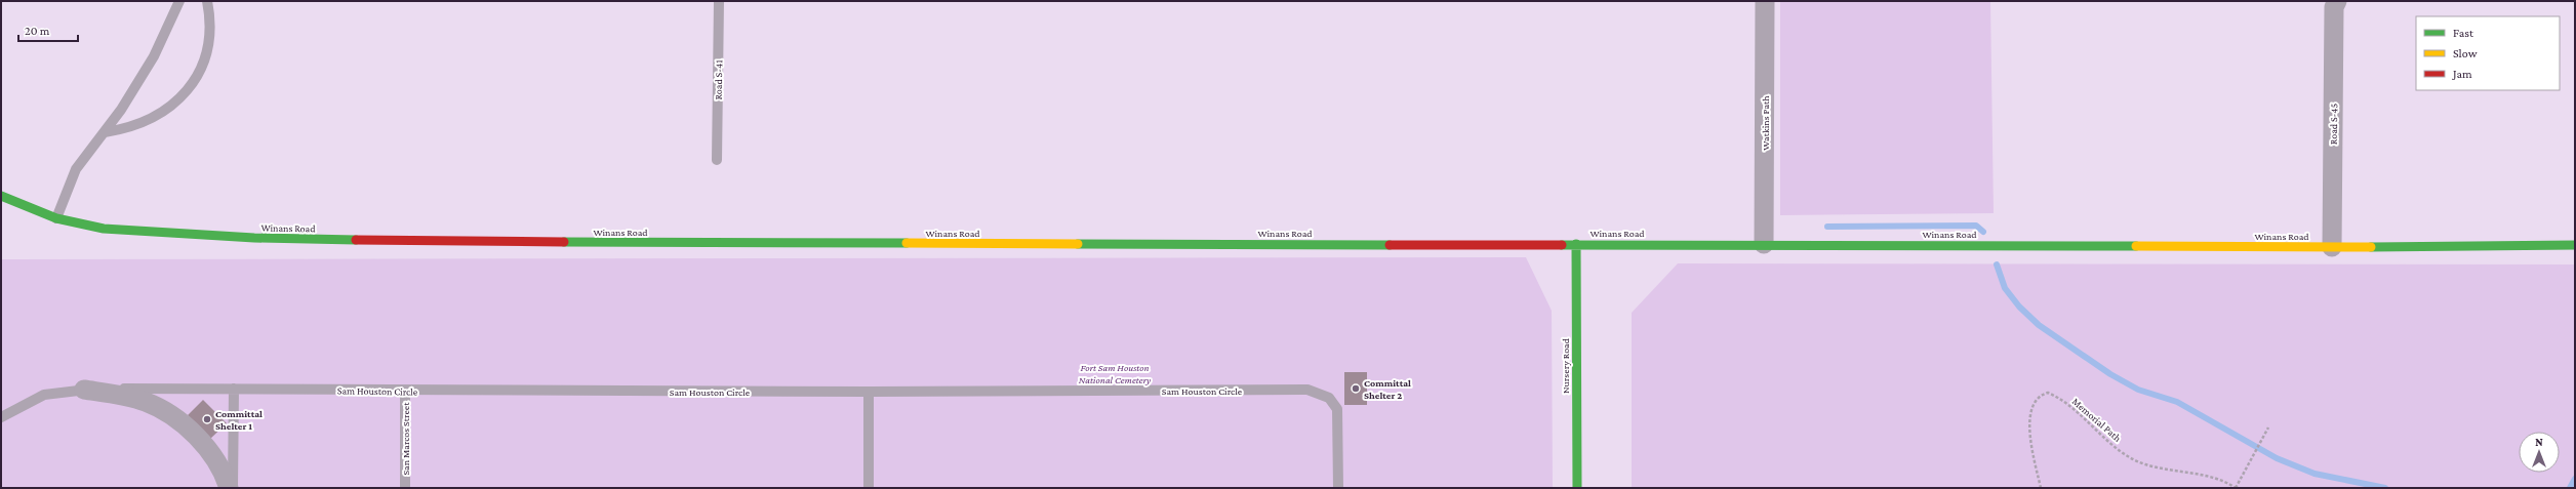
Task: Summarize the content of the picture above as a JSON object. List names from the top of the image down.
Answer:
{
  "streets": {
    "street": [
      "Watkins Path",
      "Road S-45",
      "Winans Road",
      "Nursery Road"
    ],
    "lane": ["Road S-41", "Sam Houston Circle", "San Marcos Street"],
    "path": ["Memorial Path"]
  },
  "crossings": [
    ["Watkins Path", "Winans Road"],
    ["Road S-45", "Winans Road"],
    ["Winans Road", "Nursery Road"],
    ["Sam Houston Circle", "San Marcos Street"]
  ],
  "parks": ["Fort Sam Houston National Cemetery"],
  "places": ["Committal Shelter 2", "Committal Shelter 1"],
  "legend": ["Fast", "Slow", "Jam"],
  "scale_bar": "20 m",
  "north": "top"
}
